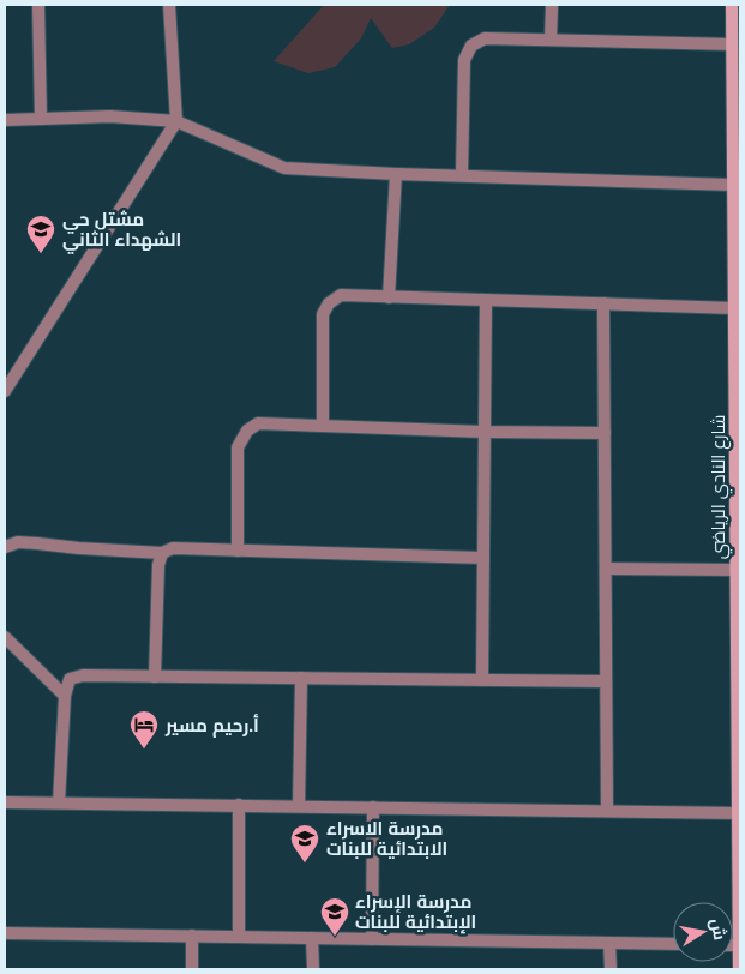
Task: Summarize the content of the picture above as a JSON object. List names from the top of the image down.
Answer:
{
  "streets": {
    "main road": ["شارع النادي الرياضي"]
  },
  "places": {
    "school or university": ["مشتل حي الشهداء الثاني", "مدرسة الاسراء الابتدائية للبنات", "مدرسة الإسراء الإبتدائية للبنات"],
    "hotel": ["أ.رحيم مسير"]
  },
  "north": "right"
}
